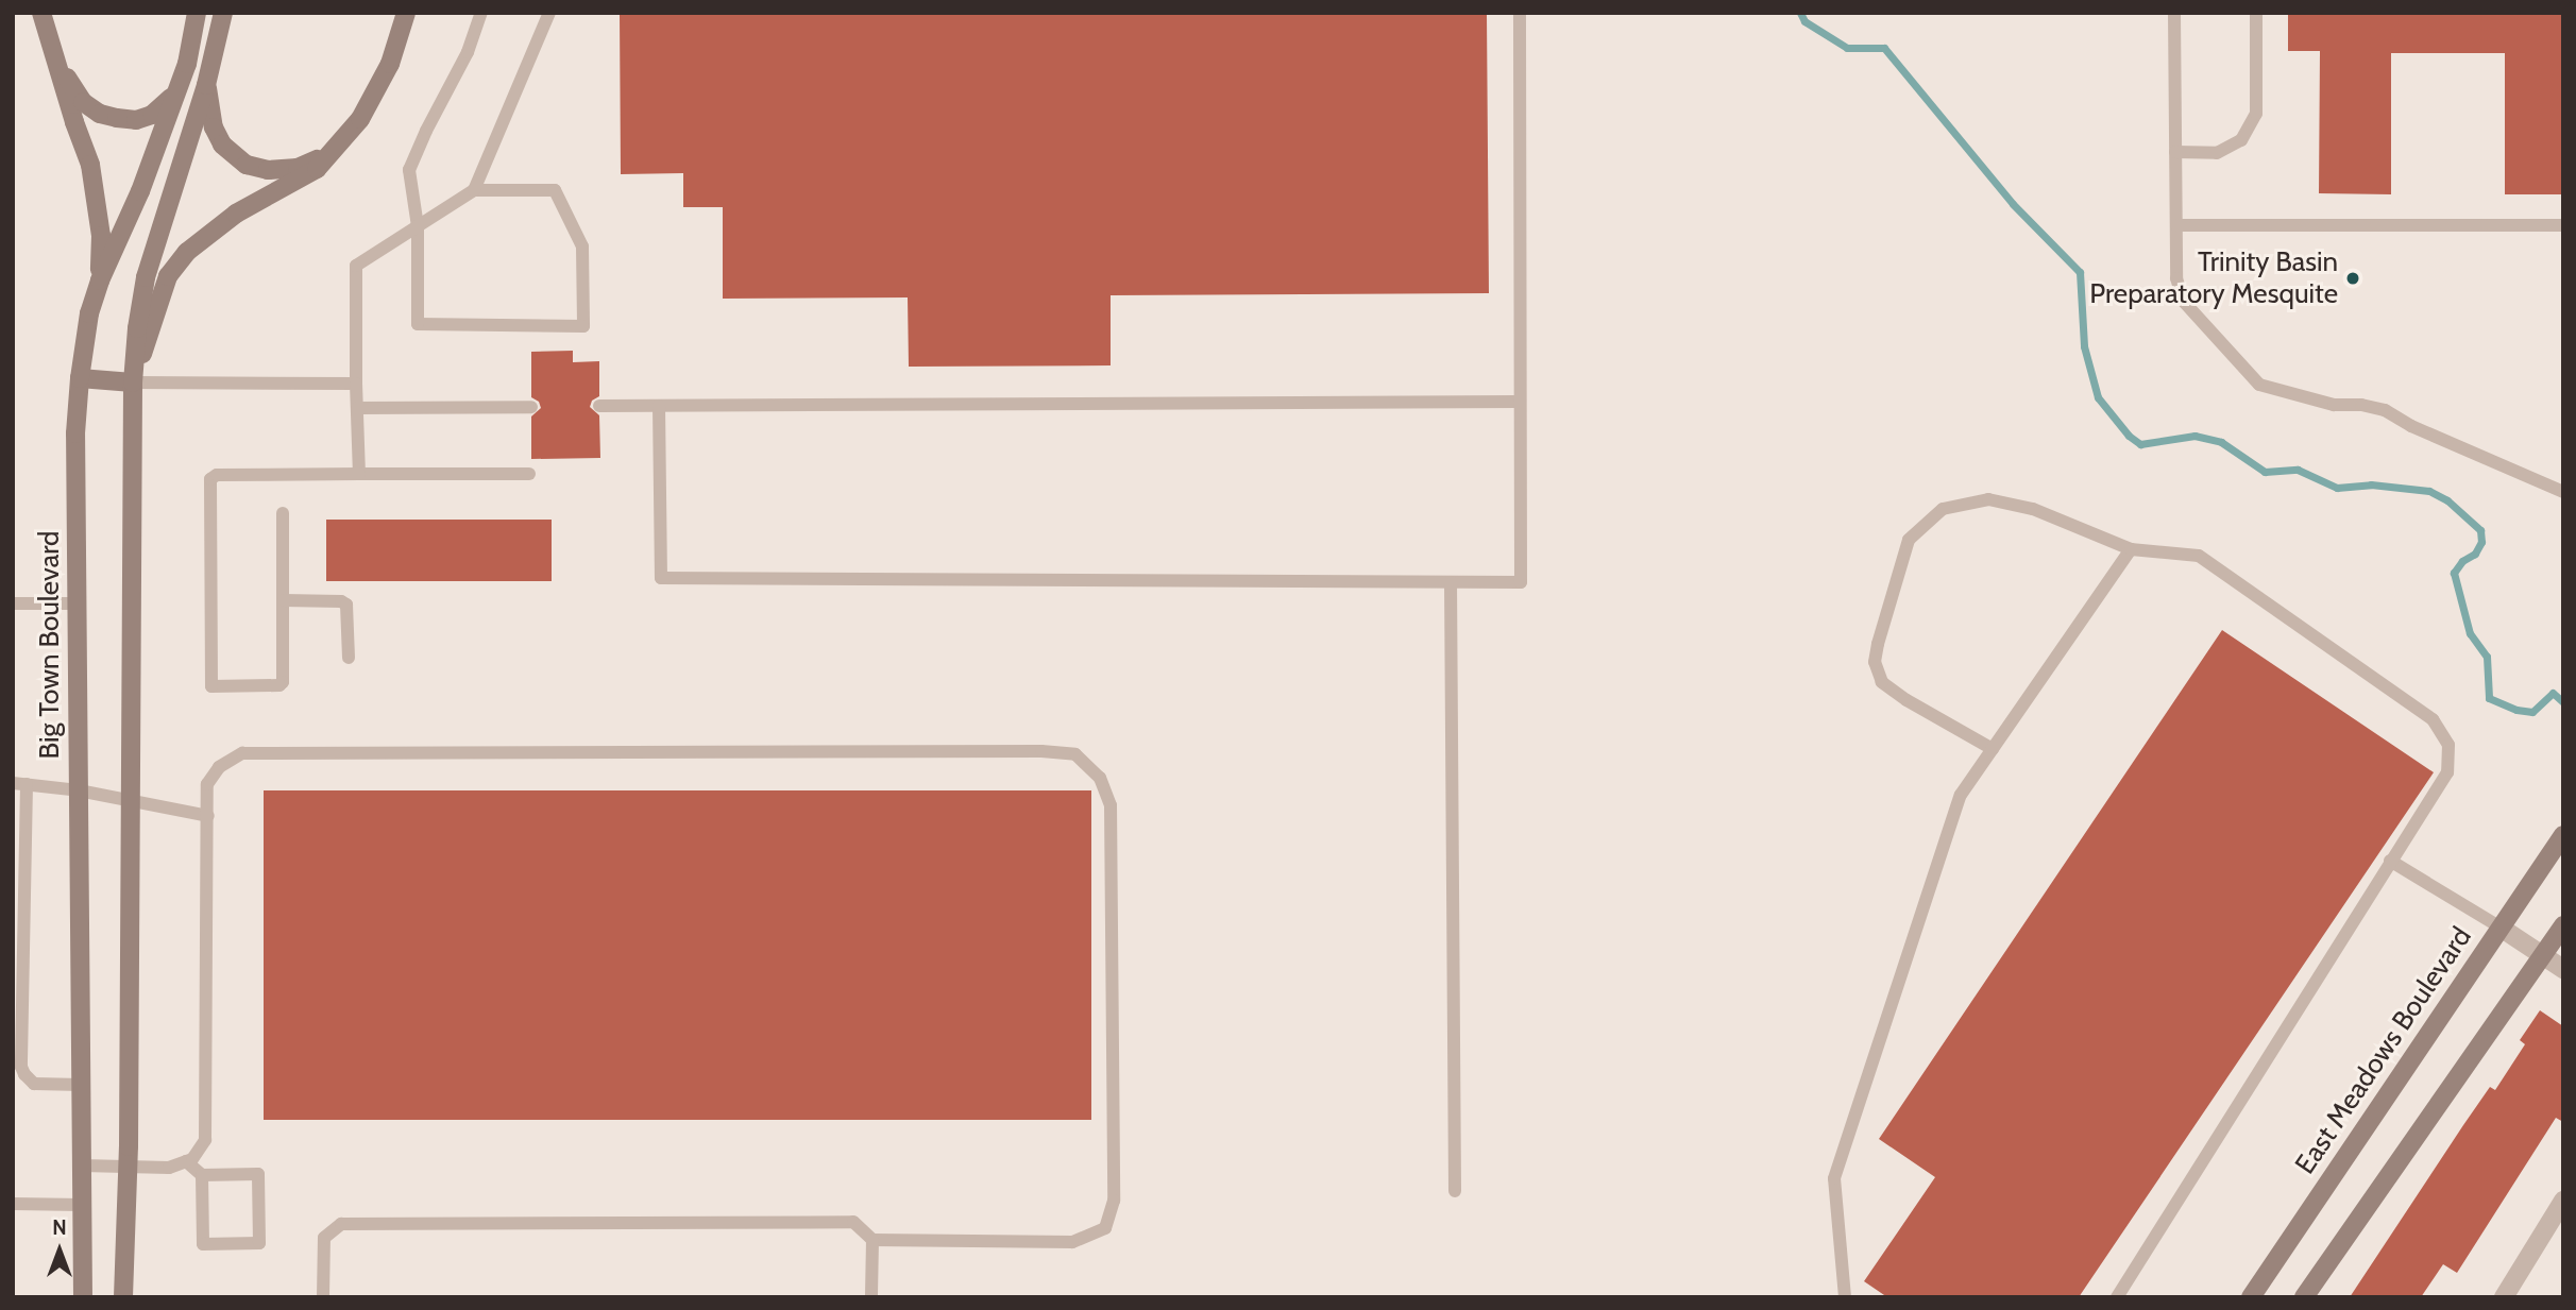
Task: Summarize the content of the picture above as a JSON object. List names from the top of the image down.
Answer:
{
  "streets": {
    "main road": ["Big Town Boulevard", "East Meadows Boulevard"]
  },
  "places": ["Trinity Basin Preparatory Mesquite"],
  "north": "top"
}
